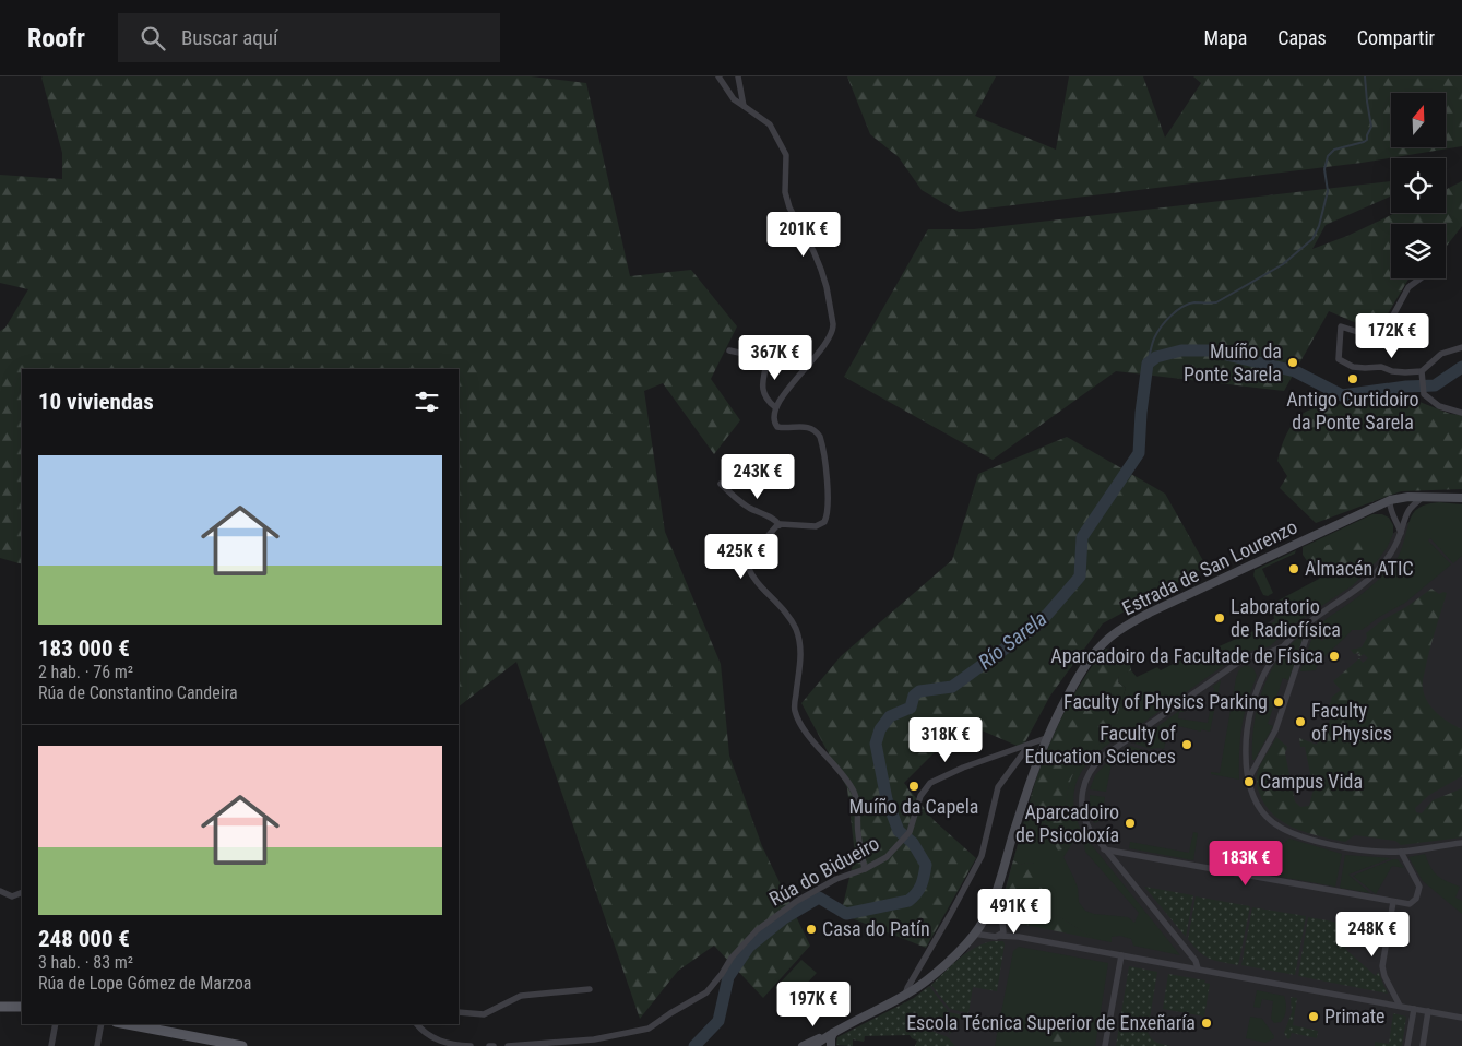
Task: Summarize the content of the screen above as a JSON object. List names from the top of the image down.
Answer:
{
  "streets": {
    "street": ["Estrada de San Lourenzo", "Rúa do Bidueiro"]
  },
  "water": ["Río Sarela"],
  "places": [
    "Muíño da Ponte Sarela",
    "Antigo Curtidoiro da Ponte Sarela",
    "Almacén ATIC",
    "Laboratorio de Radiofísica",
    "Aparcadoiro da Facultade de Física",
    "Faculty of Physics Parking",
    "Faculty of Physics",
    "Faculty of Education Sciences",
    "Campus Vida",
    "Muíño da Capela",
    "Aparcadoiro de Psicoloxía",
    "Casa do Patín",
    "Primate",
    "Escola Técnica Superior de Enxeñaría"
  ],
  "north": "top",
  "page": {
    "header": "Roofr",
    "search": "Buscar aquí",
    "nav": ["Mapa", "Capas", "Compartir"],
    "price": [
      "201K €",
      "172K €",
      "367K €",
      "243K €",
      "425K €",
      "318K €",
      "183K €",
      "491K €",
      "248K €",
      "197K €"
    ],
    "heading": "10 viviendas",
    "list": [
      {
        "name": "183 000 €",
        "note": "2 hab. · 76 m² · Rúa de Constantino Candeira"
      },
      {
        "name": "248 000 €",
        "note": "3 hab. · 83 m² · Rúa de Lope Gómez de Marzoa"
      }
    ]
  }
}
